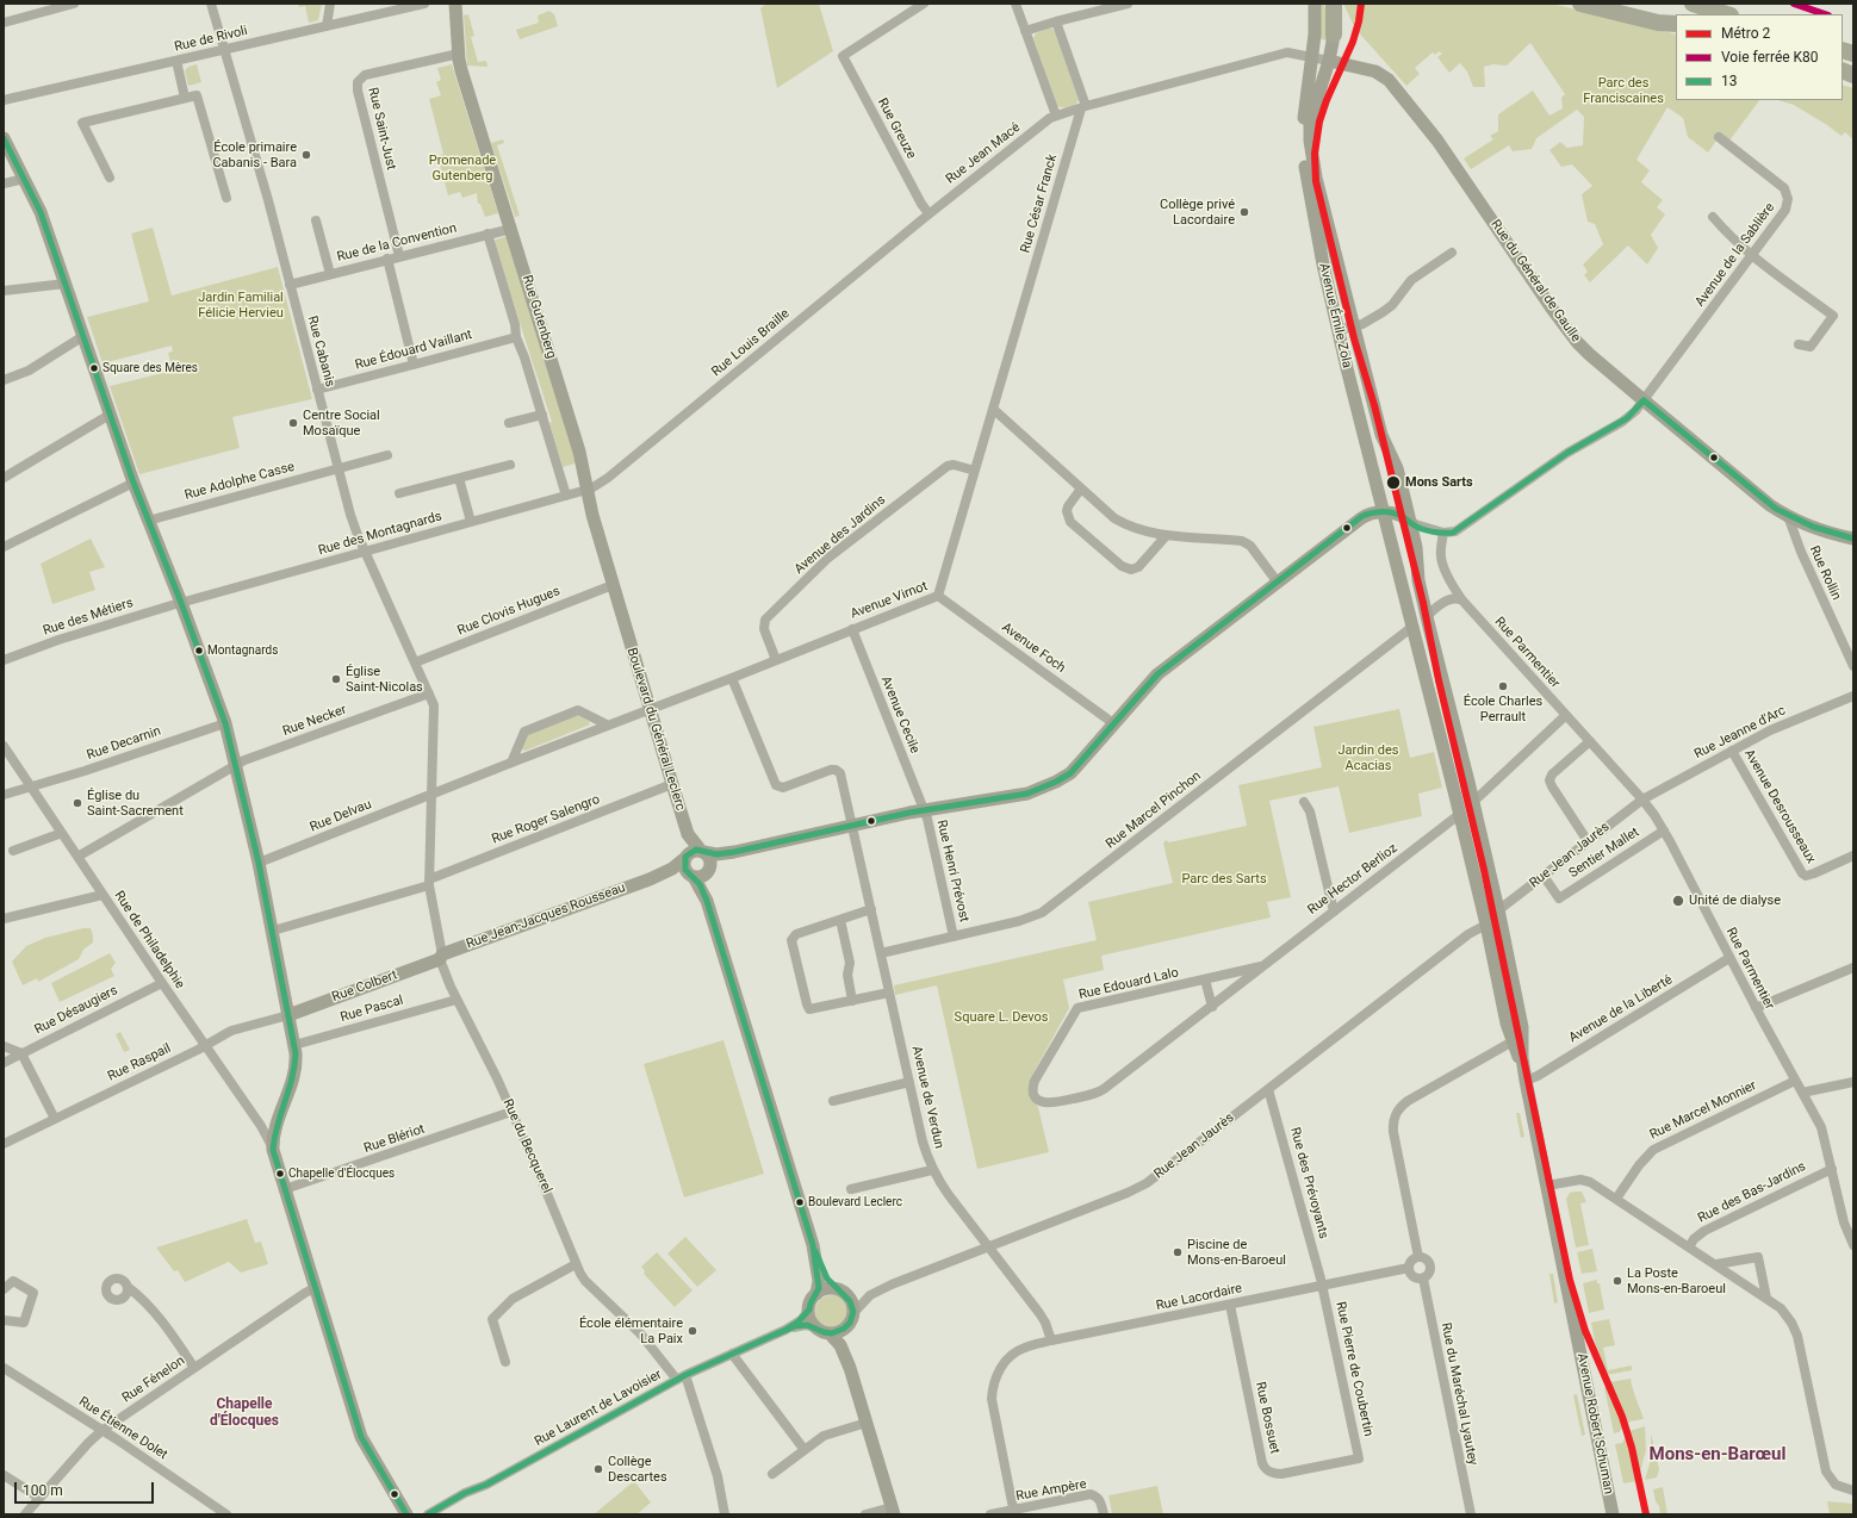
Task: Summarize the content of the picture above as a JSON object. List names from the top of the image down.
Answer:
{
  "streets": {
    "street": [
      "Rue de Rivoli",
      "Rue Saint-Just",
      "Rue Greuze",
      "Rue Jean Macé",
      "Rue César Franck",
      "Rue de la Convention",
      "Avenue de la Sablière",
      "Rue du Général de Gaulle",
      "Avenue Émile Zola",
      "Rue Gutenberg",
      "Rue Louis Braille",
      "Rue Édouard Vaillant",
      "Rue Cabanis",
      "Rue Adolphe Casse",
      "Rue des Montagnards",
      "Avenue des Jardins",
      "Rue Rollin",
      "Avenue Virnot",
      "Rue Clovis Hugues",
      "Rue des Métiers",
      "Avenue Foch",
      "Rue Parmentier",
      "Avenue Cecile",
      "Rue Necker",
      "Boulevard du Général Leclerc",
      "Rue Jeanne d'Arc",
      "Rue Decarnin",
      "Avenue Desrousseaux",
      "Rue Marcel Pinchon",
      "Rue Delvau",
      "Rue Roger Salengro",
      "Sentier Mallet",
      "Rue Jean Jaurès",
      "Rue Henri Prévost",
      "Rue Hector Berlioz",
      "Rue Jean-Jacques Rousseau",
      "Rue de Philadelphie",
      "Rue Edouard Lalo",
      "Rue Colbert",
      "Rue Pascal",
      "Avenue de la Liberté",
      "Rue Désaugiers",
      "Rue Raspail",
      "Avenue de Verdun",
      "Rue Marcel Monnier",
      "Rue Blériot",
      "Rue du Becquerel",
      "Rue des Prévoyants",
      "Rue des Bas-Jardins",
      "Rue Lacordaire",
      "Rue Pierre de Coubertin",
      "Rue Fénelon",
      "Rue du Maréchal Lyautey",
      "Rue Laurent de Lavoisier",
      "Rue Bossuet",
      "Avenue Robert Schuman",
      "Rue Étienne Dolet",
      "Rue Ampère"
    ]
  },
  "crossings": [
    ["Rue de Rivoli", "Rue Cabanis"],
    ["Rue Saint-Just", "Rue de la Convention"],
    ["Rue Saint-Just", "Rue Gutenberg"],
    ["Rue Greuze", "Rue Jean Macé"],
    ["Rue Greuze", "Rue Louis Braille"],
    ["Rue Jean Macé", "Rue Louis Braille"],
    ["Rue César Franck", "Avenue Virnot"],
    ["Rue de la Convention", "Rue Gutenberg"],
    ["Rue de la Convention", "Rue Cabanis"],
    ["Avenue de la Sablière", "Rue du Général de Gaulle"],
    ["Avenue de la Sablière", "Rue Parmentier"],
    ["Rue du Général de Gaulle", "Avenue Émile Zola"],
    ["Rue du Général de Gaulle", "Rue Rollin"],
    ["Avenue Émile Zola", "Rue Marcel Pinchon"],
    ["Avenue Émile Zola", "Avenue Robert Schuman"],
    ["Rue Gutenberg", "Rue Louis Braille"],
    ["Rue Gutenberg", "Rue Édouard Vaillant"],
    ["Rue Gutenberg", "Rue des Montagnards"],
    ["Rue Gutenberg", "Rue Clovis Hugues"],
    ["Rue Gutenberg", "Boulevard du Général Leclerc"],
    ["Rue Louis Braille", "Rue des Montagnards"],
    ["Rue Édouard Vaillant", "Rue Cabanis"],
    ["Rue Cabanis", "Rue Adolphe Casse"],
    ["Rue Cabanis", "Rue des Montagnards"],
    ["Rue Cabanis", "Rue Clovis Hugues"],
    ["Rue Cabanis", "Rue Necker"],
    ["Rue Cabanis", "Rue du Becquerel"],
    ["Rue des Montagnards", "Rue des Métiers"],
    ["Avenue des Jardins", "Avenue Virnot"],
    ["Avenue Virnot", "Avenue Foch"],
    ["Avenue Virnot", "Avenue Cecile"],
    ["Avenue Virnot", "Boulevard du Général Leclerc"],
    ["Avenue Virnot", "Rue Delvau"],
    ["Avenue Virnot", "Avenue de Verdun"],
    ["Rue Parmentier", "Rue Jeanne d'Arc"],
    ["Rue Parmentier", "Sentier Mallet"],
    ["Rue Parmentier", "Rue Jean Jaurès"],
    ["Rue Parmentier", "Avenue de la Liberté"],
    ["Rue Parmentier", "Rue Marcel Monnier"],
    ["Rue Parmentier", "Rue des Bas-Jardins"],
    ["Avenue Cecile", "Rue Henri Prévost"],
    ["Rue Necker", "Rue de Philadelphie"],
    ["Boulevard du Général Leclerc", "Rue Roger Salengro"],
    ["Boulevard du Général Leclerc", "Rue Jean-Jacques Rousseau"],
    ["Rue Jeanne d'Arc", "Avenue Desrousseaux"],
    ["Rue Jeanne d'Arc", "Rue Jean Jaurès"],
    ["Rue Decarnin", "Rue de Philadelphie"],
    ["Rue Marcel Pinchon", "Rue Henri Prévost"],
    ["Rue Marcel Pinchon", "Avenue de Verdun"],
    ["Rue Marcel Pinchon", "Avenue Robert Schuman"],
    ["Rue Delvau", "Rue du Becquerel"],
    ["Rue Roger Salengro", "Rue du Becquerel"],
    ["Sentier Mallet", "Rue Jean Jaurès"],
    ["Rue Jean Jaurès", "Avenue de Verdun"],
    ["Rue Jean Jaurès", "Rue des Prévoyants"],
    ["Rue Jean Jaurès", "Rue Laurent de Lavoisier"],
    ["Rue Jean Jaurès", "Avenue Robert Schuman"],
    ["Rue Hector Berlioz", "Rue Edouard Lalo"],
    ["Rue Hector Berlioz", "Avenue Robert Schuman"],
    ["Rue Jean-Jacques Rousseau", "Rue Colbert"],
    ["Rue Jean-Jacques Rousseau", "Rue du Becquerel"],
    ["Rue de Philadelphie", "Rue Désaugiers"],
    ["Rue de Philadelphie", "Rue Raspail"],
    ["Rue Colbert", "Rue Raspail"],
    ["Rue Colbert", "Rue du Becquerel"],
    ["Rue Pascal", "Rue du Becquerel"],
    ["Avenue de la Liberté", "Avenue Robert Schuman"],
    ["Avenue de Verdun", "Rue Lacordaire"],
    ["Rue Blériot", "Rue du Becquerel"],
    ["Rue du Becquerel", "Rue Laurent de Lavoisier"],
    ["Rue des Prévoyants", "Rue Lacordaire"],
    ["Rue des Prévoyants", "Rue Pierre de Coubertin"],
    ["Rue Lacordaire", "Rue Pierre de Coubertin"],
    ["Rue Lacordaire", "Rue du Maréchal Lyautey"],
    ["Rue Lacordaire", "Rue Bossuet"],
    ["Rue Lacordaire", "Rue Ampère"],
    ["Rue Pierre de Coubertin", "Rue Bossuet"],
    ["Rue Fénelon", "Rue Étienne Dolet"]
  ],
  "districts": ["Chapelle d'Élocques", "Mons-en-Barœul"],
  "parks": [
    "Parc des Franciscaines",
    "Promenade Gutenberg",
    "Jardin Familial Félicie Hervieu",
    "Jardin des Acacias",
    "Parc des Sarts",
    "Square L. Devos"
  ],
  "places": [
    "École primaire Cabanis - Bara",
    "Collège privé Lacordaire",
    "Square des Mères",
    "Centre Social Mosaïque",
    "Mons Sarts",
    "Montagnards",
    "Église Saint-Nicolas",
    "École Charles Perrault",
    "Église du Saint-Sacrement",
    "Unité de dialyse",
    "Chapelle d'Élocques",
    "Boulevard Leclerc",
    "Piscine de Mons-en-Baroeul",
    "La Poste Mons-en-Baroeul",
    "École élémentaire La Paix",
    "Collège Descartes"
  ],
  "lines": ["metro line 2", "rail line K80", "transit line 13"],
  "legend": ["Métro 2", "Voie ferrée K80", "13"],
  "scale_bar": "100 m"
}
